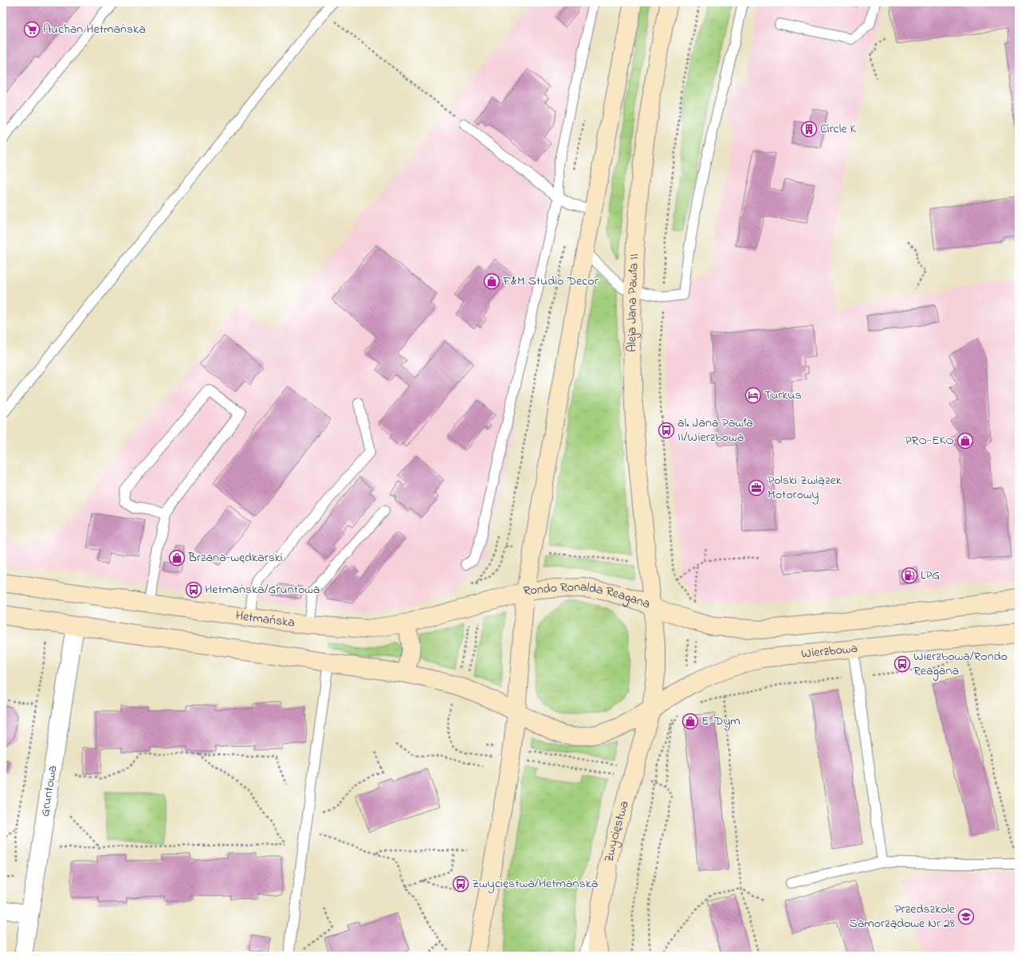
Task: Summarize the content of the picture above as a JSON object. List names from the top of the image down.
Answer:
{
  "streets": {
    "main road": [
      "Aleja Jana Pawła II",
      "Rondo Ronalda Reagana",
      "Hetmańska",
      "Wierzbowa",
      "Zwycięstwa"
    ],
    "street": ["Gruntowa"]
  },
  "crossings": [
    ["Aleja Jana Pawła II", "Rondo Ronalda Reagana"],
    ["Rondo Ronalda Reagana", "Hetmańska"],
    ["Rondo Ronalda Reagana", "Wierzbowa"],
    ["Rondo Ronalda Reagana", "Zwycięstwa"],
    ["Wierzbowa", "Zwycięstwa"]
  ],
  "places": {
    "supermarket": ["Auchan Hetmańska"],
    "building": ["Circle K"],
    "shop": [
      "F&M Studio Decor",
      "PRO-EKO",
      "Brzana-wędkarski",
      "E-Dym"
    ],
    "hotel": ["Turkus"],
    "bus stop": [
      "al. Jana Pawła II/Wierzbowa",
      "Hetmańska/Gruntowa",
      "Wierzbowa/Rondo Reagana",
      "Zwycięstwa/Hetmańska"
    ],
    "office": ["Polski Związek Motorowy"],
    "fuel station": ["LPG"],
    "school or university": ["Przedszkole Samorządowe Nr 28"]
  }
}
